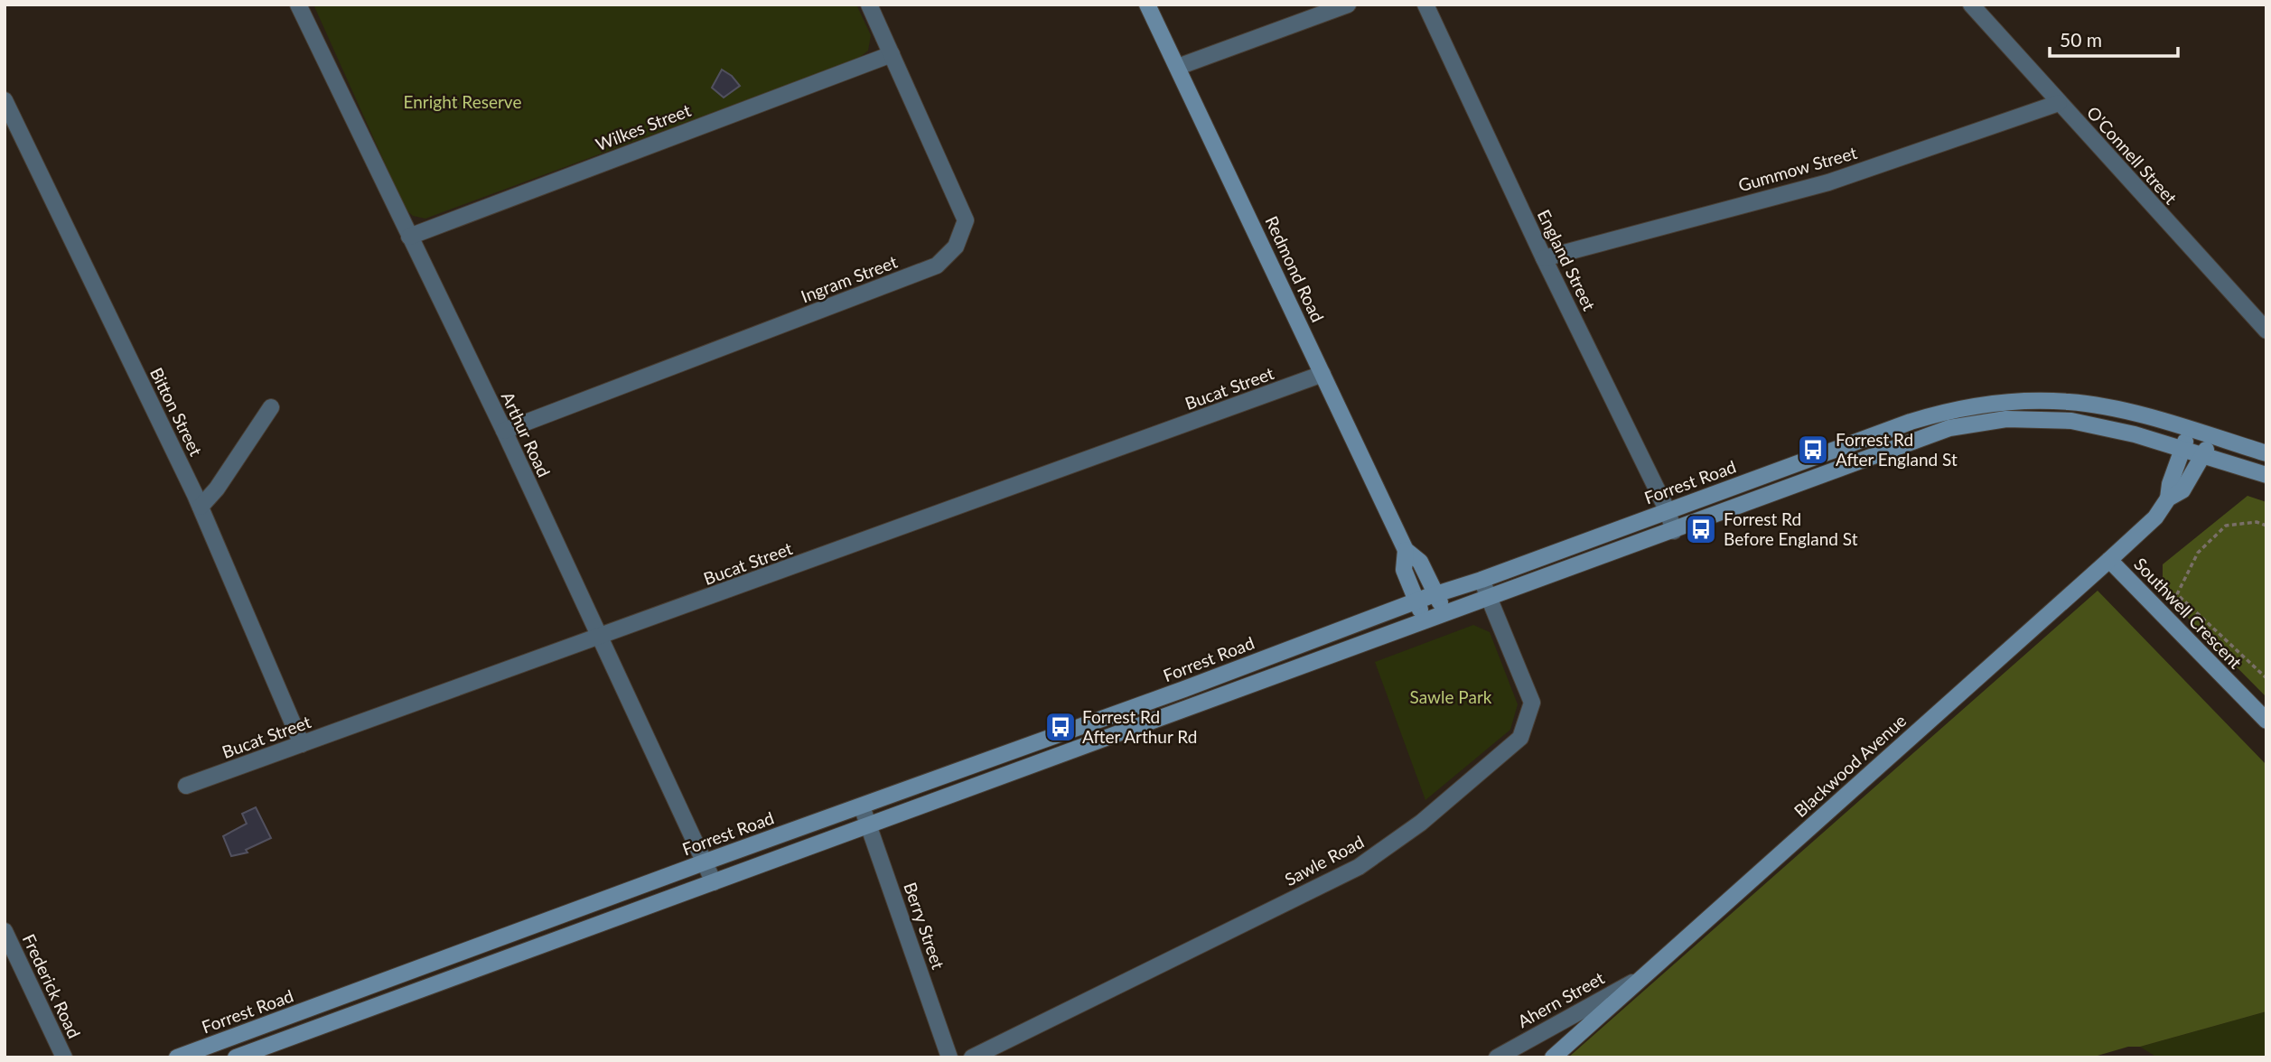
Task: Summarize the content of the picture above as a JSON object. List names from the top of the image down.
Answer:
{
  "streets": {
    "main road": [
      "Redmond Road",
      "Forrest Road",
      "Southwell Crescent",
      "Blackwood Avenue"
    ],
    "street": [
      "Wilkes Street",
      "O'Connell Street",
      "Gummow Street",
      "England Street",
      "Ingram Street",
      "Bucat Street",
      "Bitton Street",
      "Arthur Road",
      "Sawle Road",
      "Berry Street",
      "Frederick Road",
      "Ahern Street"
    ]
  },
  "crossings": [
    ["Wilkes Street", "Ingram Street"],
    ["Wilkes Street", "Arthur Road"],
    ["O'Connell Street", "Gummow Street"],
    ["Gummow Street", "England Street"],
    ["England Street", "Forrest Road"],
    ["Redmond Road", "Bucat Street"],
    ["Redmond Road", "Forrest Road"],
    ["Ingram Street", "Arthur Road"],
    ["Bucat Street", "Bitton Street"],
    ["Bucat Street", "Arthur Road"],
    ["Arthur Road", "Forrest Road"],
    ["Forrest Road", "Blackwood Avenue"],
    ["Forrest Road", "Sawle Road"],
    ["Forrest Road", "Berry Street"],
    ["Southwell Crescent", "Blackwood Avenue"],
    ["Blackwood Avenue", "Ahern Street"]
  ],
  "parks": ["Enright Reserve", "Sawle Park"],
  "places": {
    "bus stop": ["Forrest Rd After England St", "Forrest Rd Before England St", "Forrest Rd After Arthur Rd"]
  },
  "scale_bar": "50 m"
}
